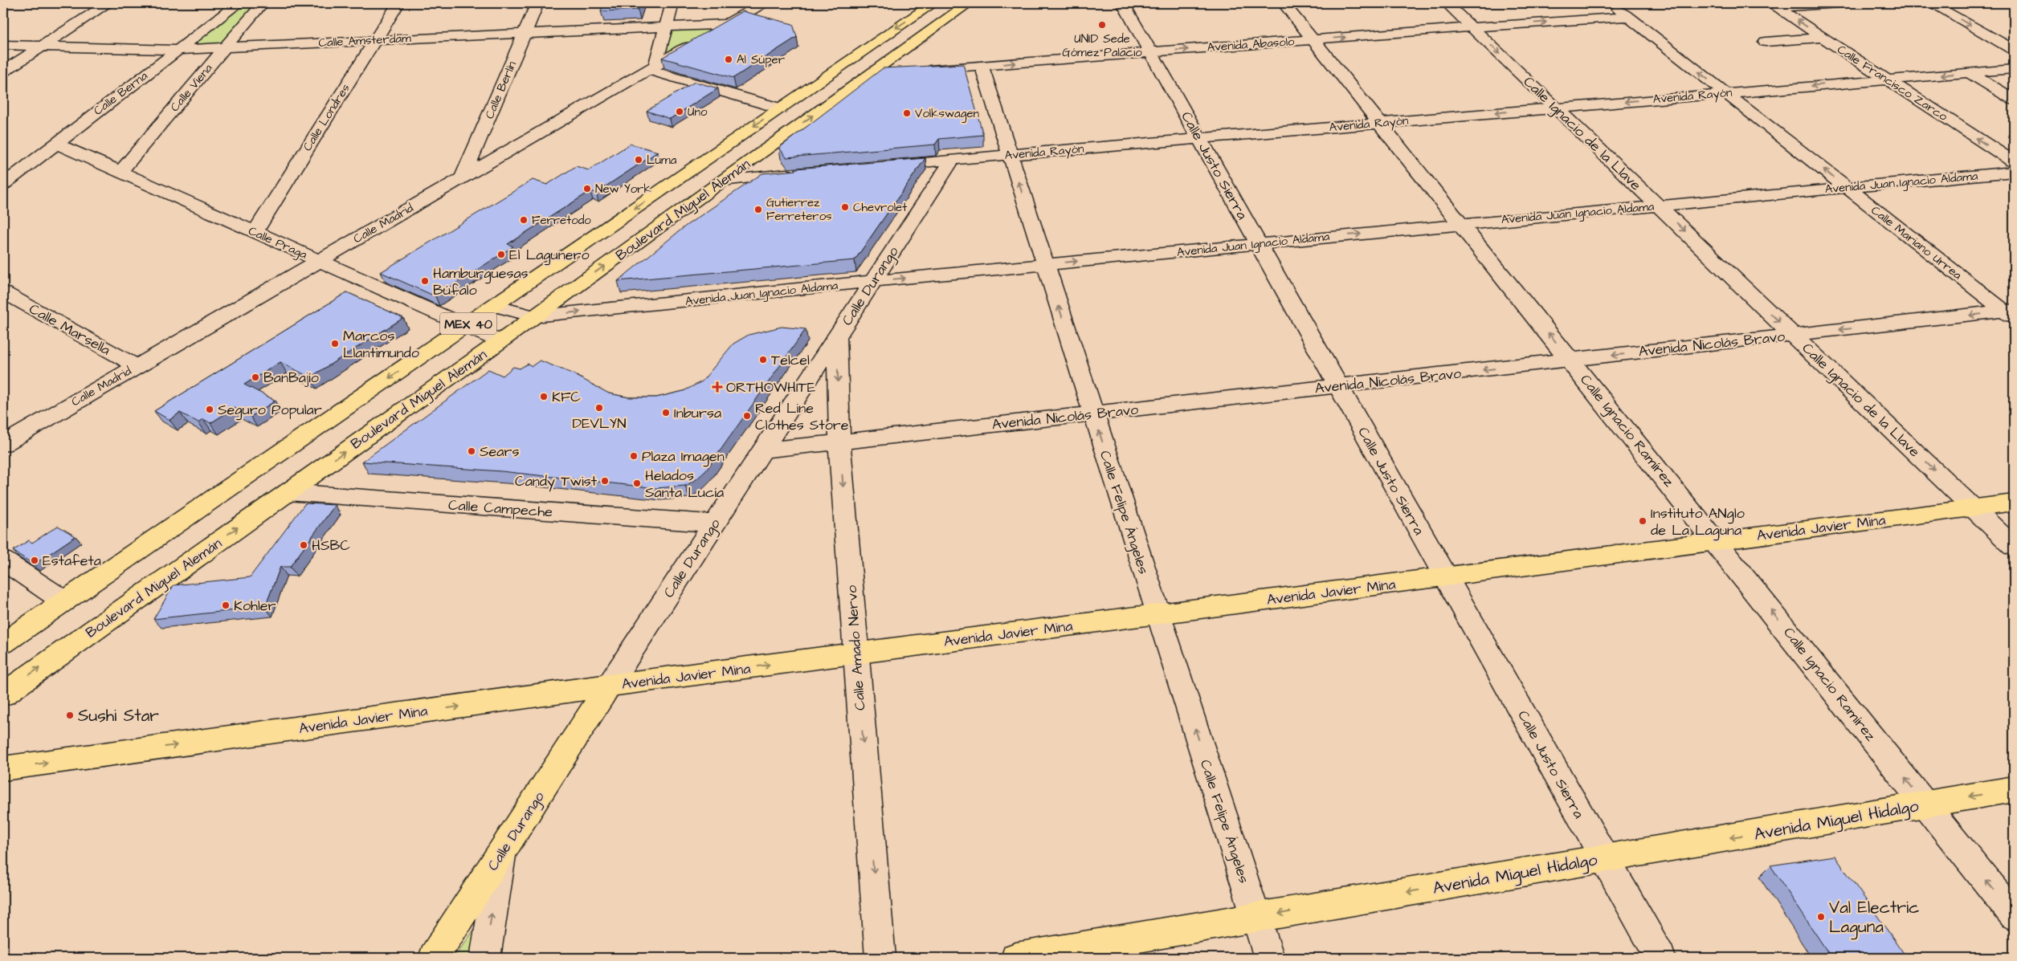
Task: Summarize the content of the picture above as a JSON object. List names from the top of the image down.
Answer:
{
  "streets": {
    "main road": [
      "Boulevard Miguel Alemán",
      "Calle Durango",
      "MEX 40",
      "Avenida Javier Mina",
      "Avenida Miguel Hidalgo"
    ],
    "street": [
      "Calle Amsterdam",
      "Avenida Abasolo",
      "Calle Francisco Zarco",
      "Calle Viena",
      "Calle Berlín",
      "Calle Berna",
      "Avenida Rayón",
      "Calle Londres",
      "Calle Ignacio de la Llave",
      "Calle Justo Sierra",
      "Avenida Juan Ignacio Aldama",
      "Calle Madrid",
      "Calle Praga",
      "Calle Mariano Urrea",
      "Calle Marsella",
      "Avenida Nicolás Bravo",
      "Calle Ignacio Ramírez",
      "Calle Campeche",
      "Calle Felipe Ángeles",
      "Calle Amado Nervo"
    ]
  },
  "crossings": [
    ["Calle Amsterdam", "Calle Viena"],
    ["Calle Amsterdam", "Calle Berlín"],
    ["Calle Amsterdam", "Calle Berna"],
    ["Calle Amsterdam", "Calle Londres"],
    ["Calle Amsterdam", "Calle Madrid"],
    ["Avenida Abasolo", "Calle Ignacio de la Llave"],
    ["Avenida Abasolo", "Calle Justo Sierra"],
    ["Avenida Abasolo", "Calle Mariano Urrea"],
    ["Avenida Abasolo", "Calle Ignacio Ramírez"],
    ["Avenida Abasolo", "Calle Felipe Ángeles"],
    ["Calle Francisco Zarco", "Avenida Rayón"],
    ["Calle Viena", "Calle Praga"],
    ["Calle Berlín", "Calle Madrid"],
    ["Calle Berna", "Calle Praga"],
    ["Avenida Rayón", "Calle Ignacio de la Llave"],
    ["Avenida Rayón", "Calle Justo Sierra"],
    ["Avenida Rayón", "Calle Mariano Urrea"],
    ["Avenida Rayón", "Calle Durango"],
    ["Avenida Rayón", "Calle Ignacio Ramírez"],
    ["Avenida Rayón", "Calle Felipe Ángeles"],
    ["Calle Londres", "Calle Praga"],
    ["Calle Ignacio de la Llave", "Avenida Juan Ignacio Aldama"],
    ["Calle Ignacio de la Llave", "Avenida Nicolás Bravo"],
    ["Calle Ignacio de la Llave", "Avenida Javier Mina"],
    ["Calle Justo Sierra", "Avenida Juan Ignacio Aldama"],
    ["Calle Justo Sierra", "Avenida Nicolás Bravo"],
    ["Calle Justo Sierra", "Avenida Javier Mina"],
    ["Calle Justo Sierra", "Avenida Miguel Hidalgo"],
    ["Avenida Juan Ignacio Aldama", "Boulevard Miguel Alemán"],
    ["Avenida Juan Ignacio Aldama", "Calle Mariano Urrea"],
    ["Avenida Juan Ignacio Aldama", "Calle Durango"],
    ["Avenida Juan Ignacio Aldama", "Calle Ignacio Ramírez"],
    ["Avenida Juan Ignacio Aldama", "Calle Felipe Ángeles"],
    ["Boulevard Miguel Alemán", "Calle Praga"],
    ["Boulevard Miguel Alemán", "Calle Campeche"],
    ["Calle Madrid", "Calle Praga"],
    ["Calle Madrid", "Calle Marsella"],
    ["Calle Mariano Urrea", "Avenida Nicolás Bravo"],
    ["Calle Durango", "Avenida Nicolás Bravo"],
    ["Calle Durango", "Calle Campeche"],
    ["Calle Durango", "Avenida Javier Mina"],
    ["Calle Durango", "Calle Amado Nervo"],
    ["Avenida Nicolás Bravo", "Calle Ignacio Ramírez"],
    ["Avenida Nicolás Bravo", "Calle Felipe Ángeles"],
    ["Avenida Nicolás Bravo", "Calle Amado Nervo"],
    ["Calle Ignacio Ramírez", "Avenida Javier Mina"],
    ["Calle Ignacio Ramírez", "Avenida Miguel Hidalgo"],
    ["Calle Felipe Ángeles", "Avenida Javier Mina"],
    ["Calle Felipe Ángeles", "Avenida Miguel Hidalgo"],
    ["Avenida Javier Mina", "Calle Amado Nervo"]
  ],
  "one_way": [
    "Avenida Abasolo",
    "Avenida Rayón",
    "Calle Ignacio de la Llave",
    "Avenida Juan Ignacio Aldama",
    "Calle Mariano Urrea",
    "Avenida Nicolás Bravo",
    "Calle Ignacio Ramírez",
    "Calle Felipe Ángeles",
    "Avenida Javier Mina",
    "Calle Amado Nervo",
    "Avenida Miguel Hidalgo"
  ],
  "places": {
    "other": [
      "UNID Sede Gómez Palacio",
      "Al Súper",
      "Uno",
      "Volkswagen",
      "Luma",
      "New York",
      "Chevrolet",
      "Gutierrez Ferreteros",
      "Ferretodo",
      "El Lagunero",
      "Hamburguesas Búfalo",
      "Marcos Llantimundo",
      "Telcel",
      "BanBajío",
      "KFC",
      "DEVLYN",
      "Seguro Popular",
      "Inbursa",
      "Red Line Clothes Store",
      "Sears",
      "Plaza Imagen",
      "Candy Twist",
      "Helados Santa Lucía",
      "Instituto ANglo de La Laguna",
      "HSBC",
      "Estafeta",
      "Kohler",
      "Sushi Star",
      "Val Electric Laguna"
    ],
    "health": ["ORTHOWHITE"]
  }
}
